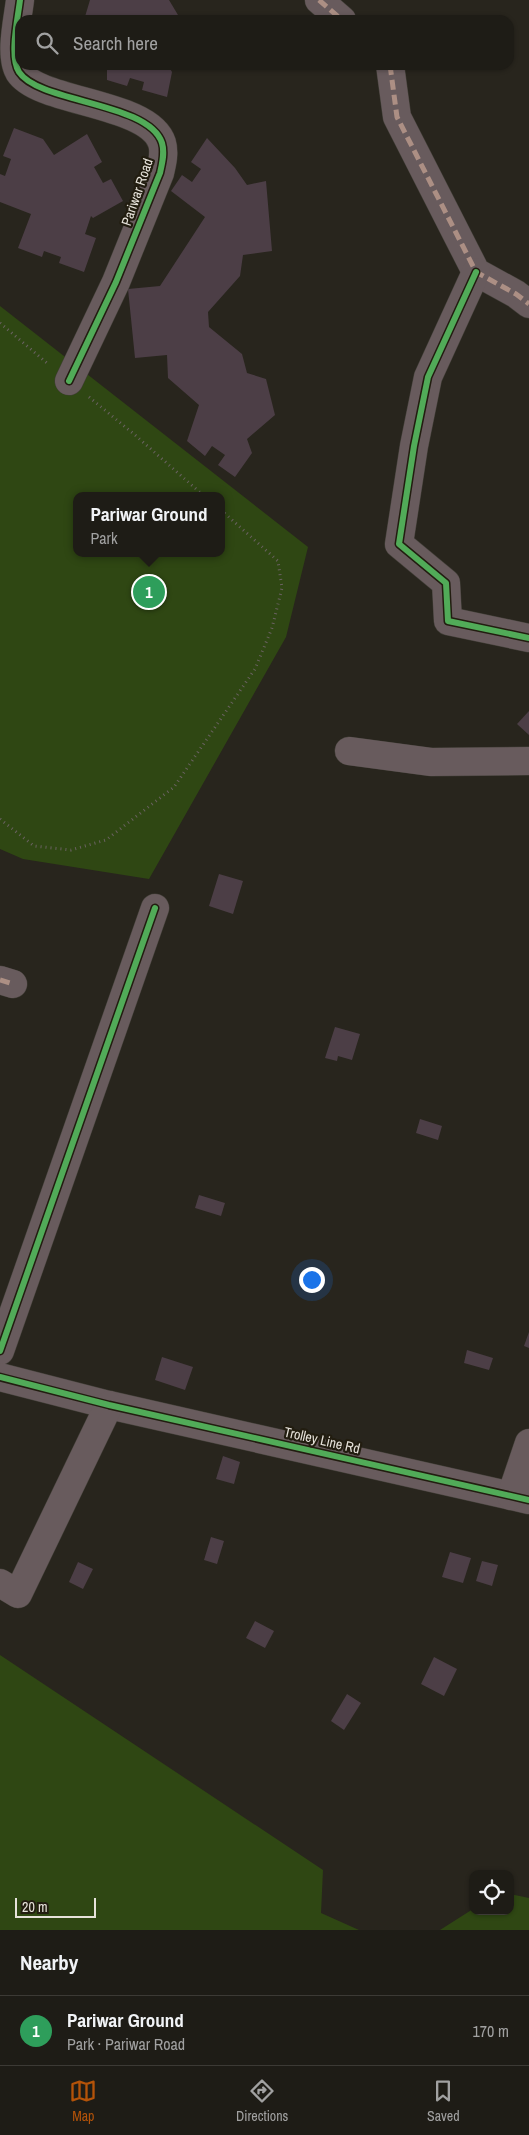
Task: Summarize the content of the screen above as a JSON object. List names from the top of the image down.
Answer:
{
  "streets": {
    "street": ["Pariwar Road", "Trolley Line Rd"]
  },
  "scale_bar": "20 m",
  "page": {
    "search": "Search here",
    "popup": ["Pariwar Ground", "Park"],
    "pins": "1",
    "scale": "20 m",
    "heading": "Nearby",
    "list": [
      {
        "mark": "1",
        "name": "Pariwar Ground",
        "note": "Park · Pariwar Road",
        "value": "170 m"
      }
    ],
    "nav": ["Map", "Directions", "Saved"]
  }
}
